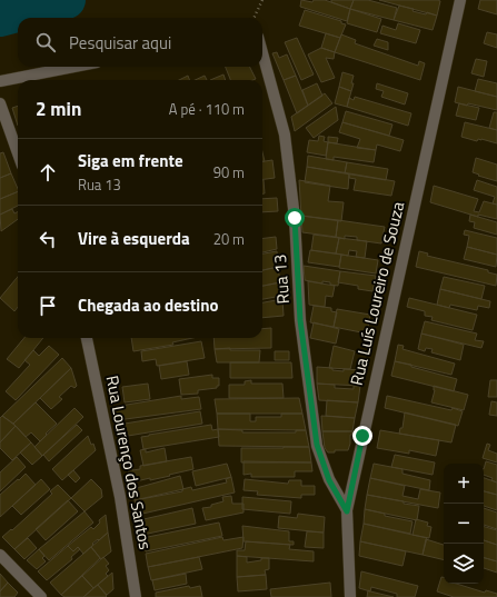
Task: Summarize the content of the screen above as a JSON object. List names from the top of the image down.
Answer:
{
  "streets": {
    "street": ["Rua 13", "Rua Luís Loureiro de Souza", "Rua Lourenço dos Santos"]
  },
  "crossings": [
    ["Rua 13", "Rua Luís Loureiro de Souza"]
  ],
  "page": {
    "search": "Pesquisar aqui",
    "heading": ["2 min", "A pé · 110 m"],
    "list": [
      ["Siga em frente", "Rua 13", "90 m"],
      ["Vire à esquerda", "20 m"],
      "Chegada ao destino"
    ],
    "map_buttons": ["+", "−"]
  }
}
